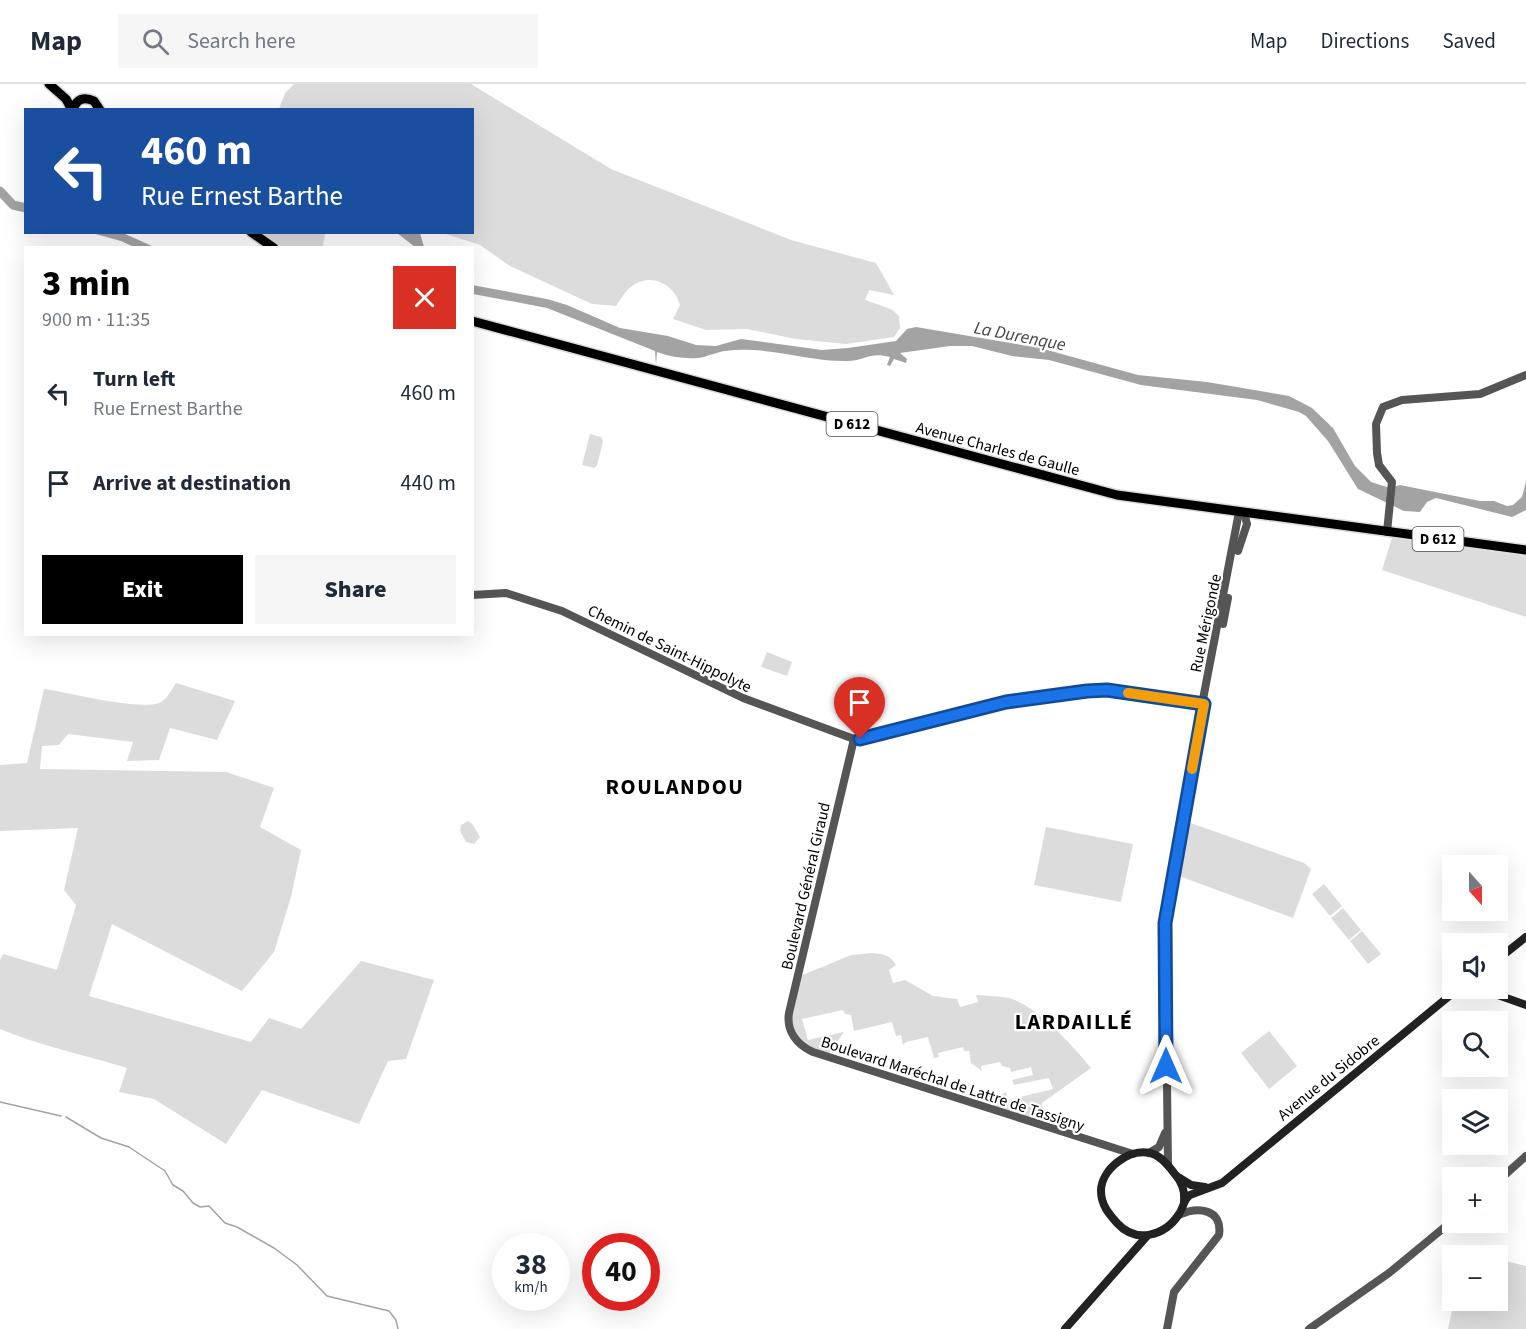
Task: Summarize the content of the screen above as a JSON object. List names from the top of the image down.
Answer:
{
  "streets": {
    "main road": ["D 612", "Avenue Charles de Gaulle", "Avenue du Sidobre"],
    "street": [
      "Rue Mérigonde",
      "Chemin de Saint-Hippolyte",
      "Boulevard Général Giraud",
      "Boulevard Maréchal de Lattre de Tassigny"
    ]
  },
  "crossings": [
    ["Avenue Charles de Gaulle", "Rue Mérigonde"],
    ["Chemin de Saint-Hippolyte", "Boulevard Général Giraud"],
    ["Boulevard Général Giraud", "Boulevard Maréchal de Lattre de Tassigny"],
    ["Avenue du Sidobre", "Boulevard Maréchal de Lattre de Tassigny"]
  ],
  "districts": ["ROULANDOU", "LARDAILLÉ"],
  "water": ["La Durenque"],
  "north": "bottom",
  "page": {
    "header": "Map",
    "search": "Search here",
    "nav": ["Map", "Directions", "Saved"],
    "turn": ["460 m", "Rue Ernest Barthe"],
    "heading": ["3 min", "900 m · 11:35"],
    "list": [
      {
        "name": "Turn left",
        "note": "Rue Ernest Barthe",
        "value": "460 m"
      },
      {
        "name": "Arrive at destination",
        "value": "440 m"
      }
    ],
    "buttons": ["Exit", "Share"],
    "map_buttons": ["+", "−"],
    "speed": "38 km/h",
    "limit": "40"
  }
}
